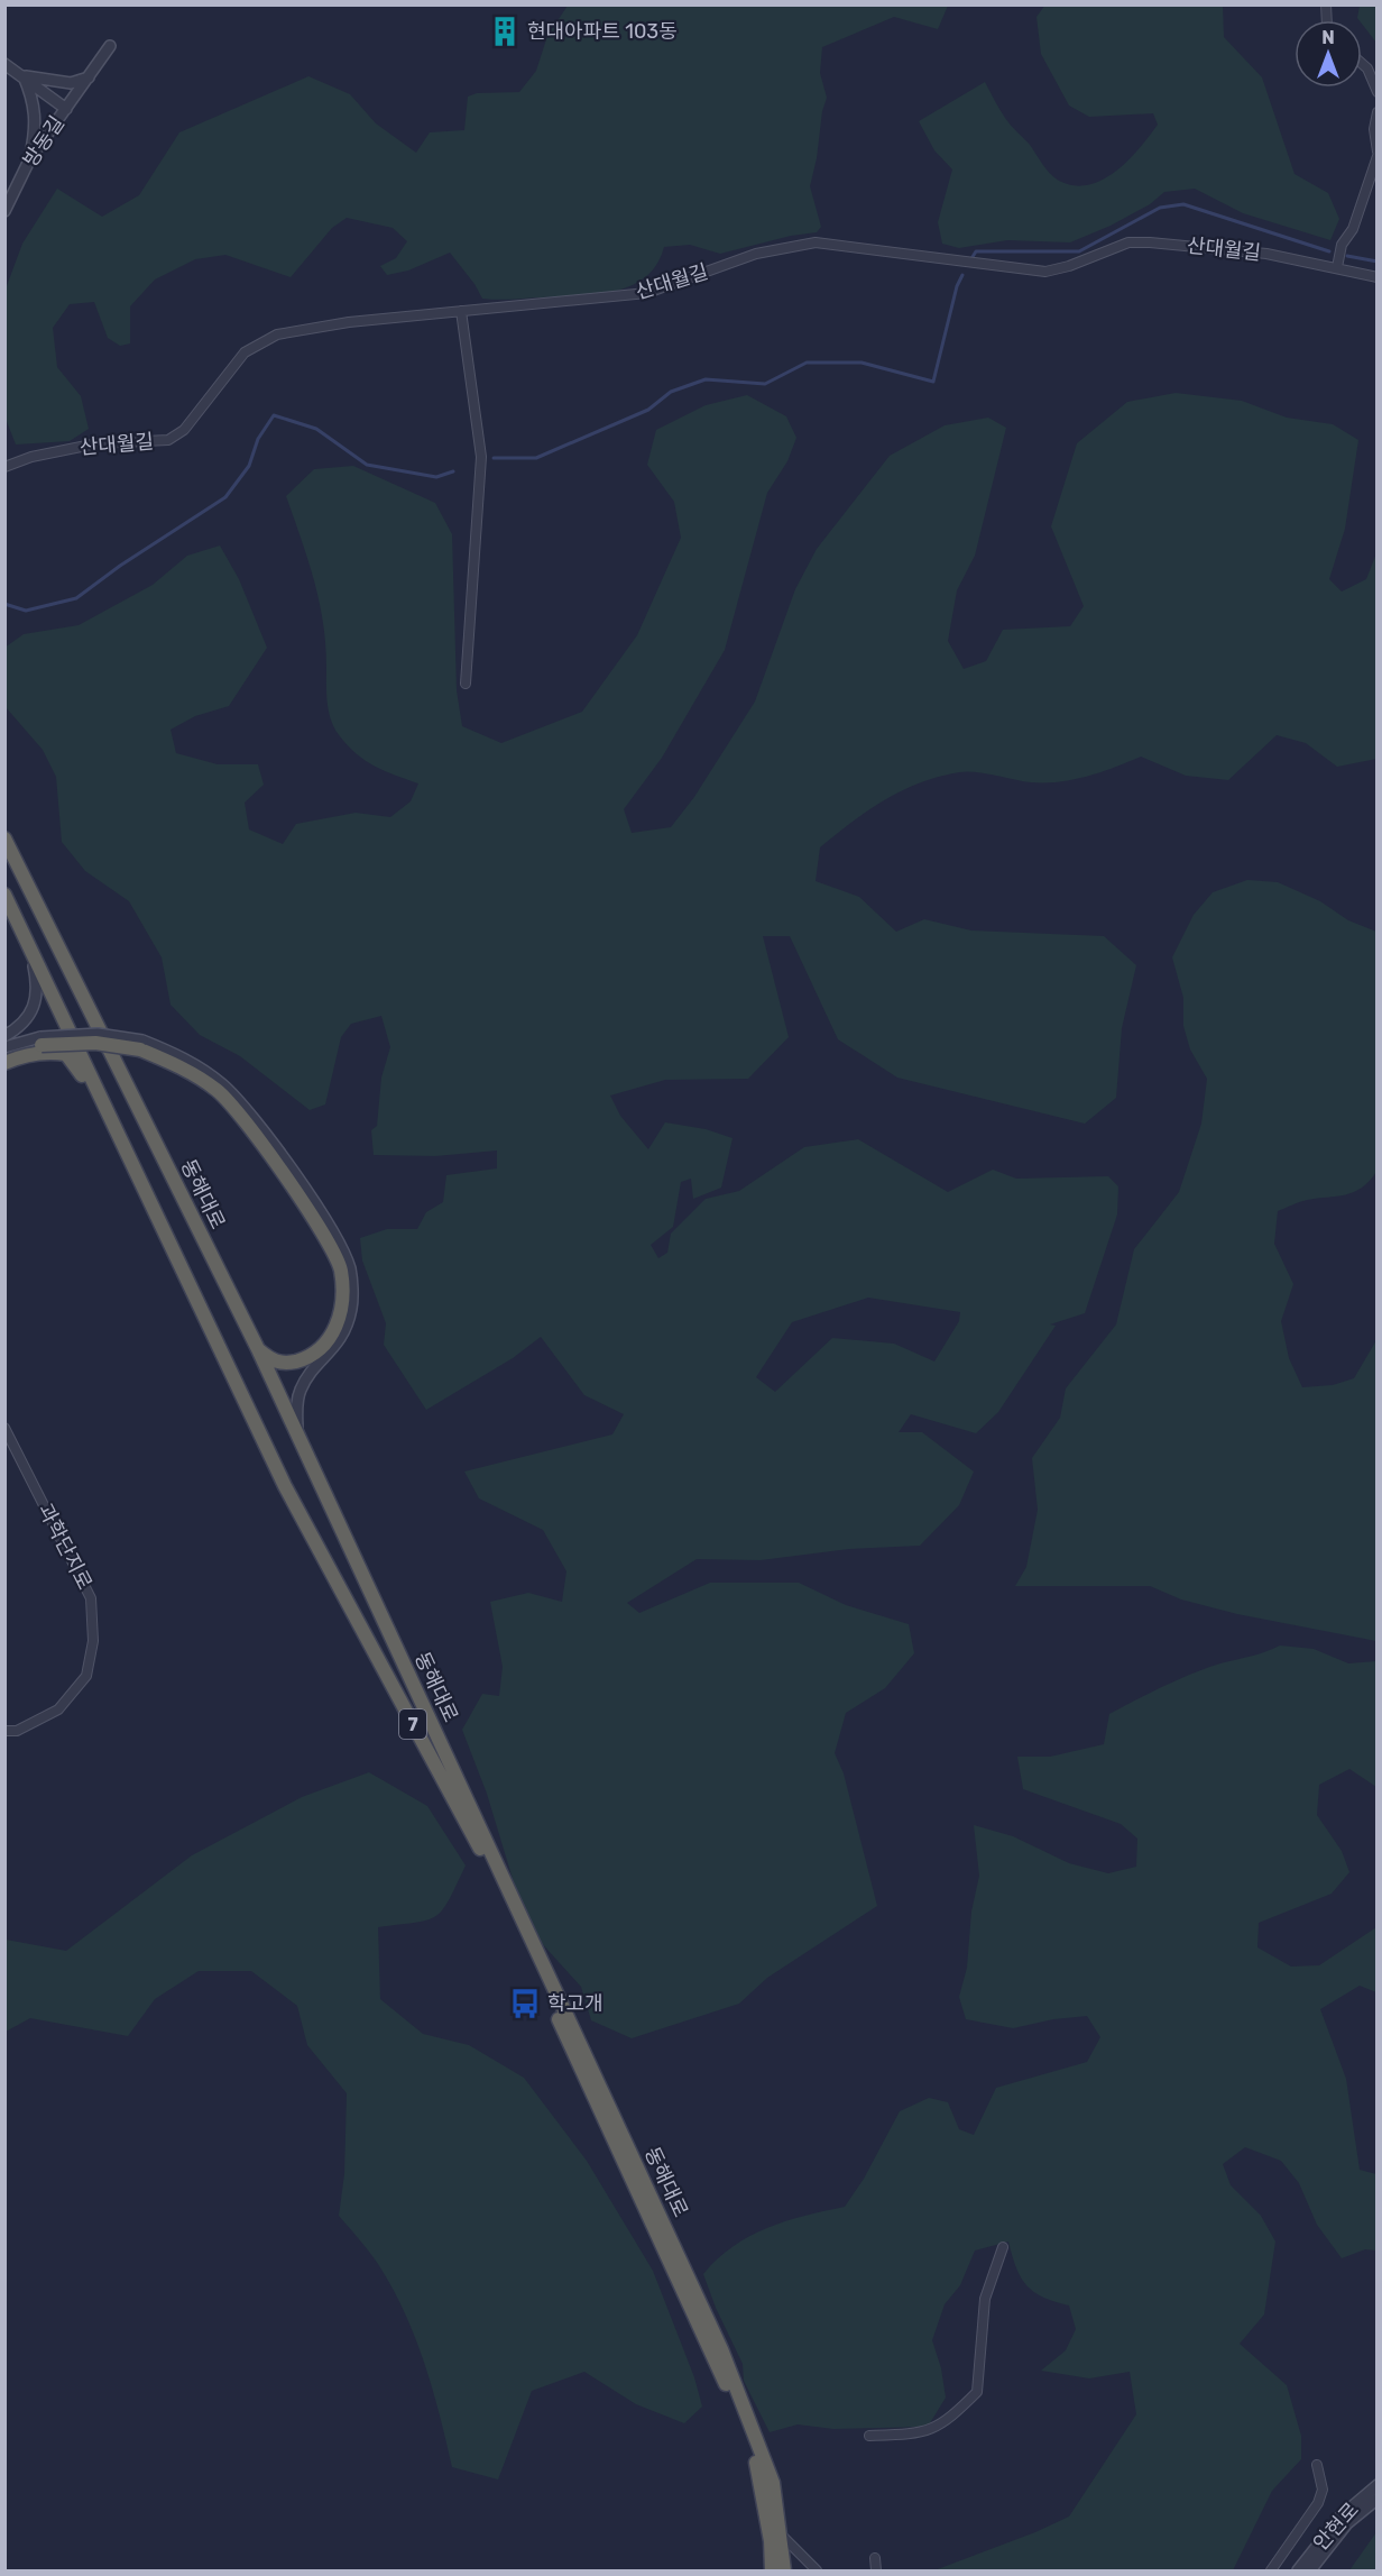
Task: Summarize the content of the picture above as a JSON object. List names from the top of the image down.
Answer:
{
  "streets": {
    "highway": ["동해대로", "7"],
    "street": [
      "방동길",
      "산대월길",
      "과학단지로",
      "안현로"
    ]
  },
  "places": {
    "building": ["현대아파트 103동"],
    "bus stop": ["학고개"]
  },
  "north": "top"
}
